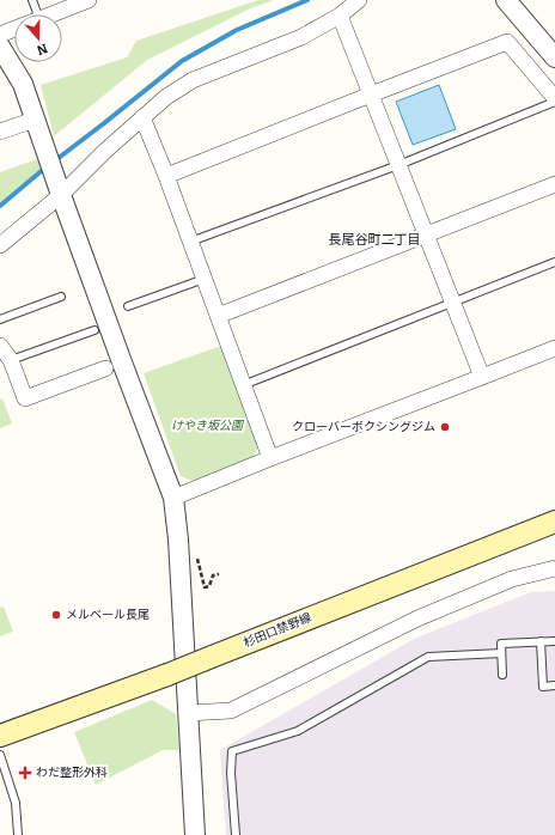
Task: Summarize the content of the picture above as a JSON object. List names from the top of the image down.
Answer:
{
  "streets": {
    "main road": ["杉田口禁野線"]
  },
  "districts": ["長尾谷町二丁目"],
  "parks": ["けやき坂公園"],
  "places": {
    "other": ["クローバーボクシングジム", "メルベール長尾"],
    "health": ["わだ整形外科"]
  },
  "north": "bottom"
}
